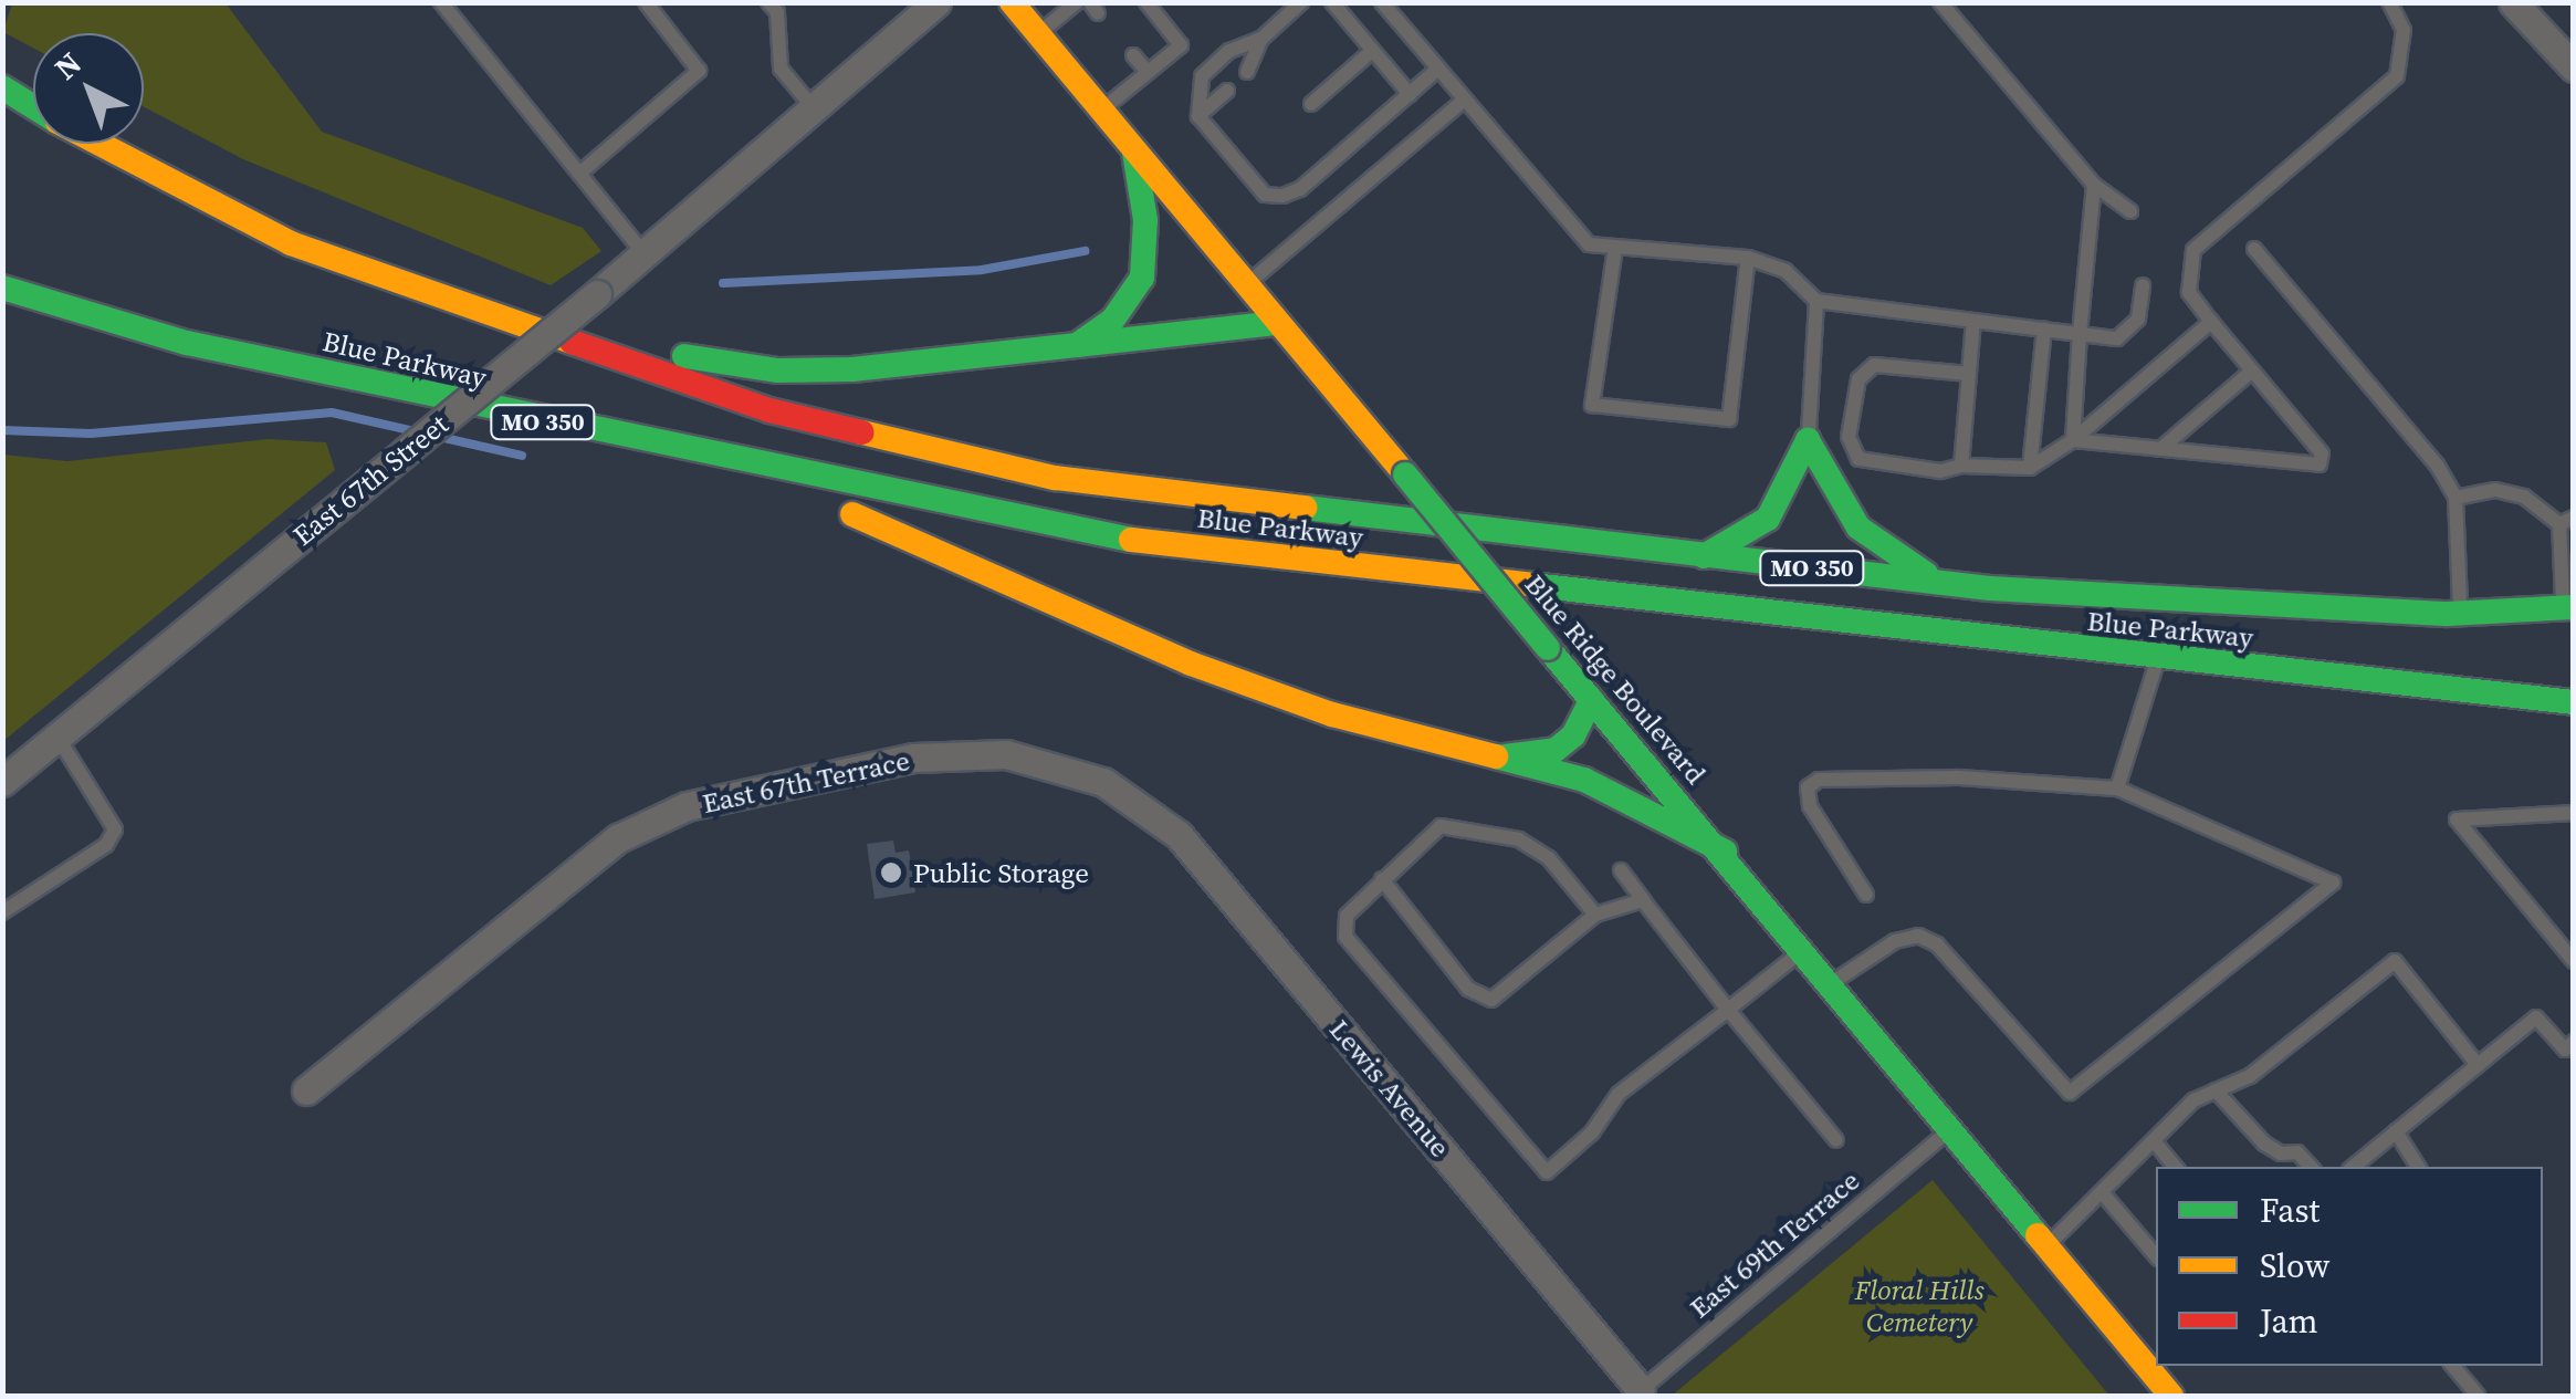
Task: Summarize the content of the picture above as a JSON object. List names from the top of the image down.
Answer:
{
  "streets": {
    "main road": ["Blue Parkway", "MO 350", "Blue Ridge Boulevard"],
    "street": ["East 67th Street", "East 67th Terrace", "Lewis Avenue"],
    "lane": ["East 69th Terrace"]
  },
  "crossings": [
    ["Blue Ridge Boulevard", "East 69th Terrace"],
    ["East 67th Terrace", "Lewis Avenue"],
    ["Lewis Avenue", "East 69th Terrace"]
  ],
  "parks": ["Floral Hills Cemetery"],
  "places": ["Public Storage"],
  "legend": ["Fast", "Slow", "Jam"],
  "north": "top left"
}
